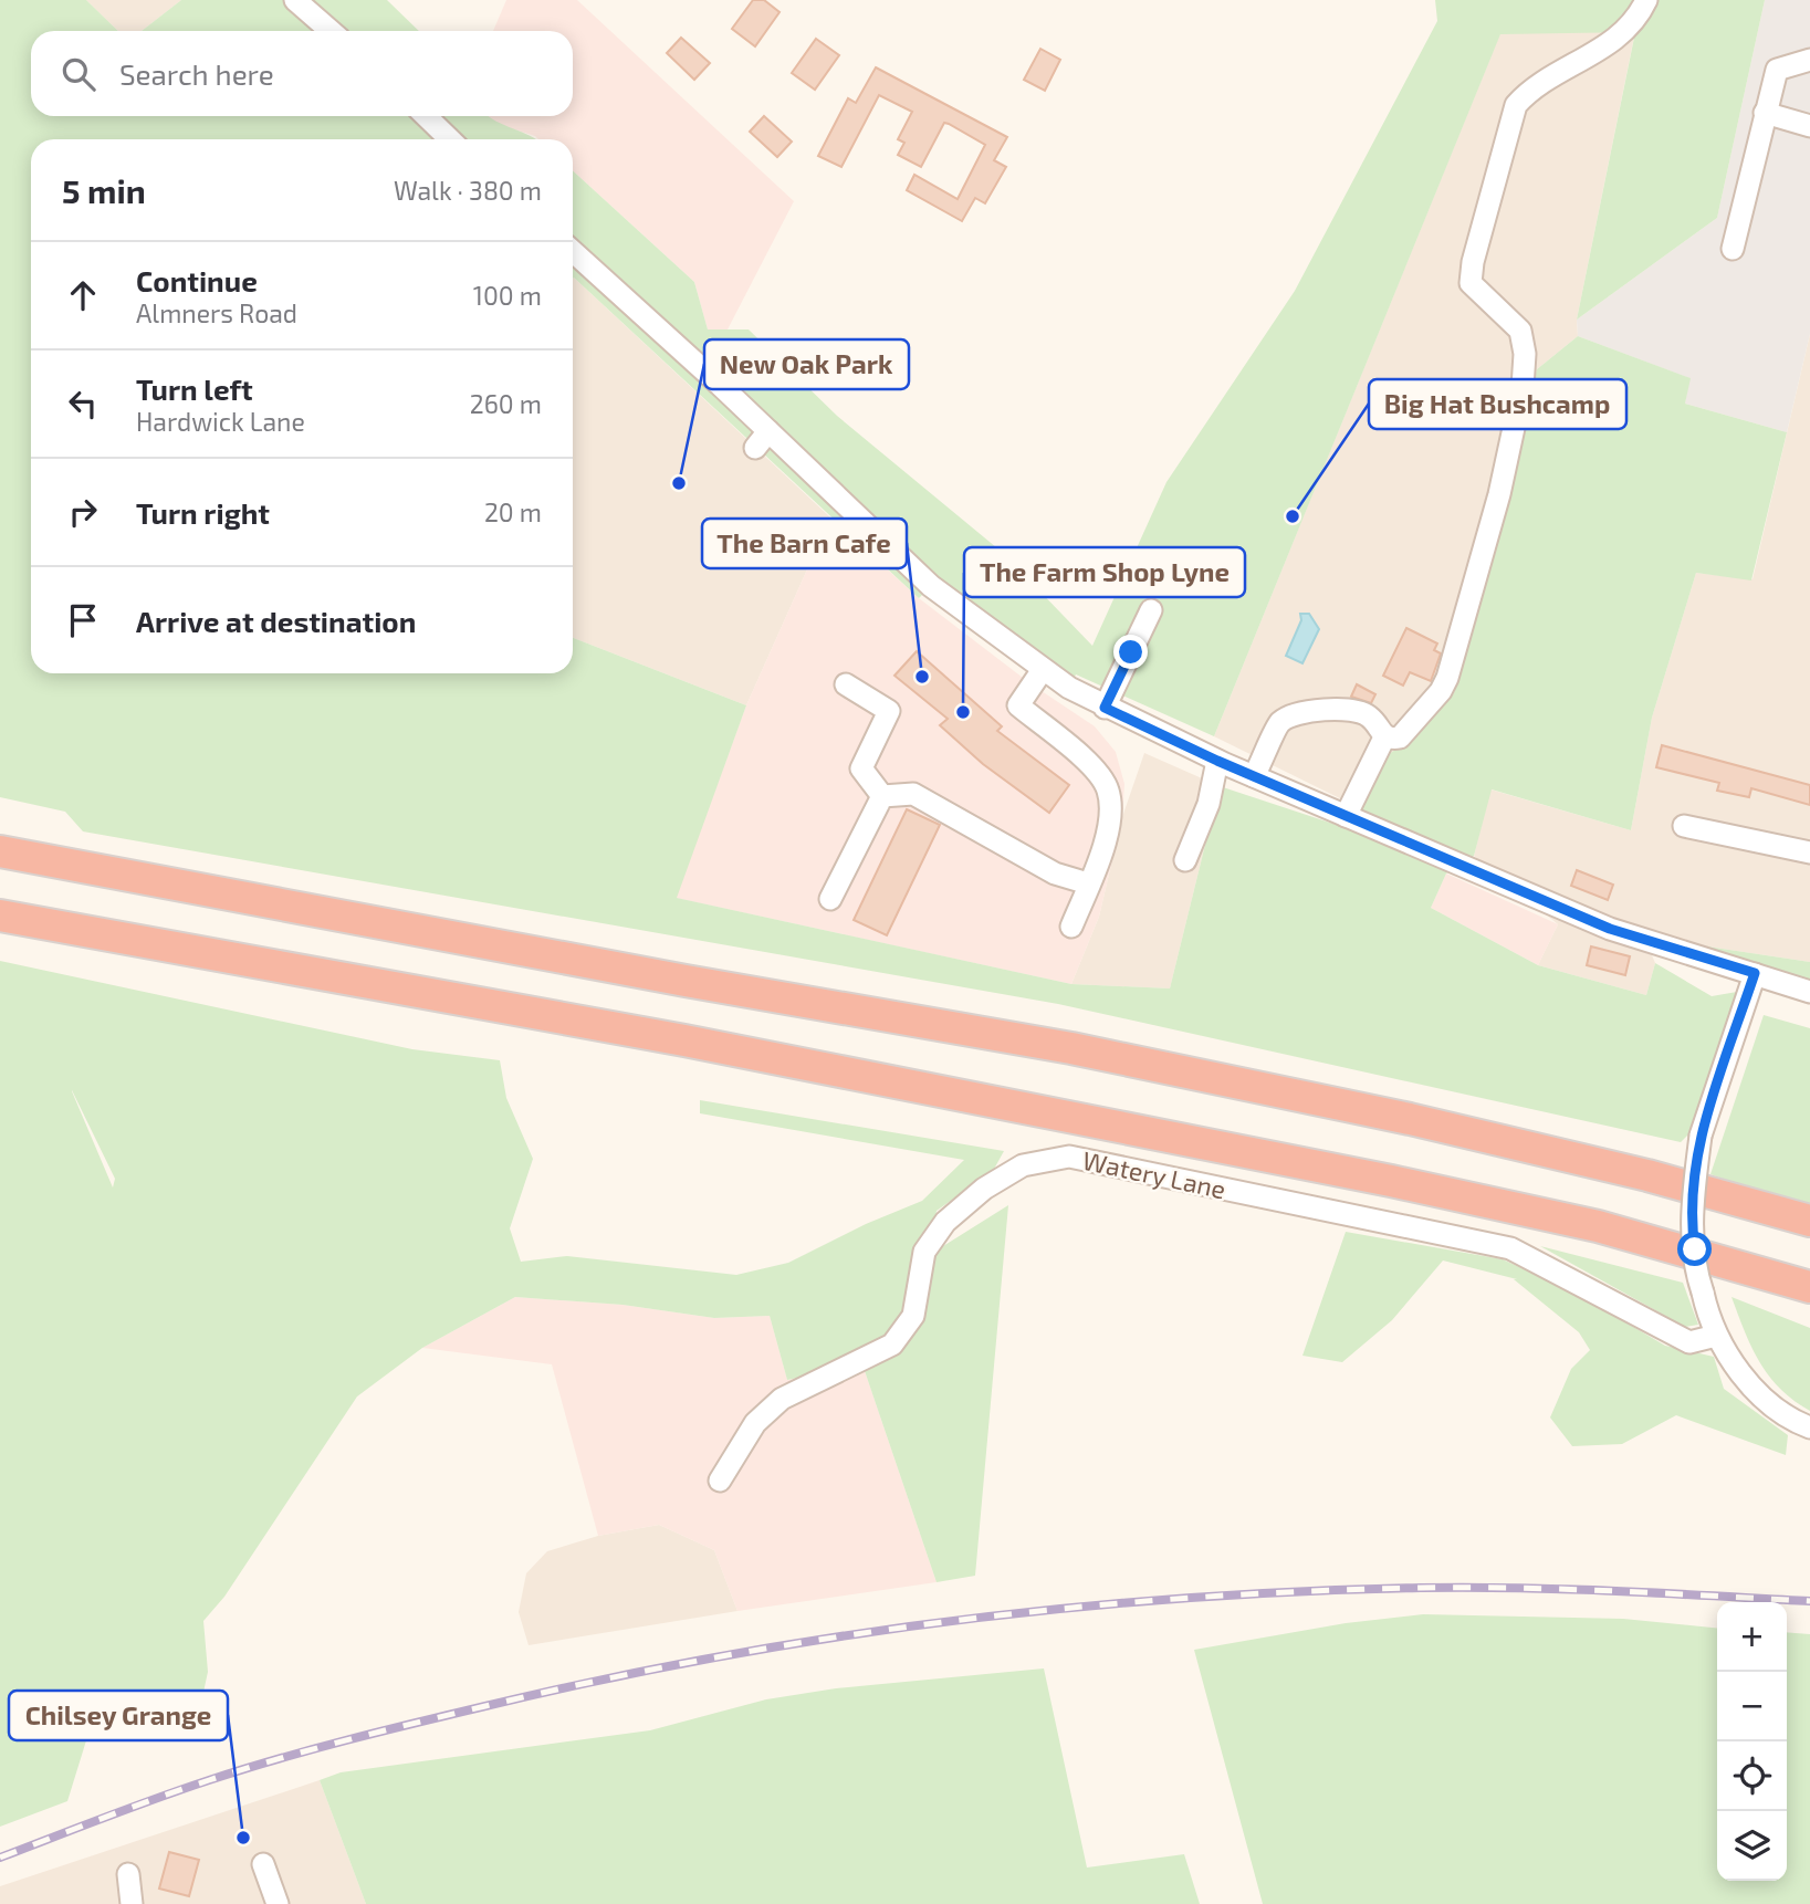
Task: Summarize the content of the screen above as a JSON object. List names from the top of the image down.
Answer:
{
  "streets": {
    "street": ["Watery Lane"]
  },
  "places": [
    "New Oak Park",
    "Big Hat Bushcamp",
    "The Barn Cafe",
    "The Farm Shop Lyne",
    "Chilsey Grange"
  ],
  "page": {
    "search": "Search here",
    "heading": ["5 min", "Walk · 380 m"],
    "list": [
      ["Continue", "Almners Road", "100 m"],
      ["Turn left", "Hardwick Lane", "260 m"],
      ["Turn right", "20 m"],
      "Arrive at destination"
    ],
    "map_buttons": ["+", "−"]
  }
}
